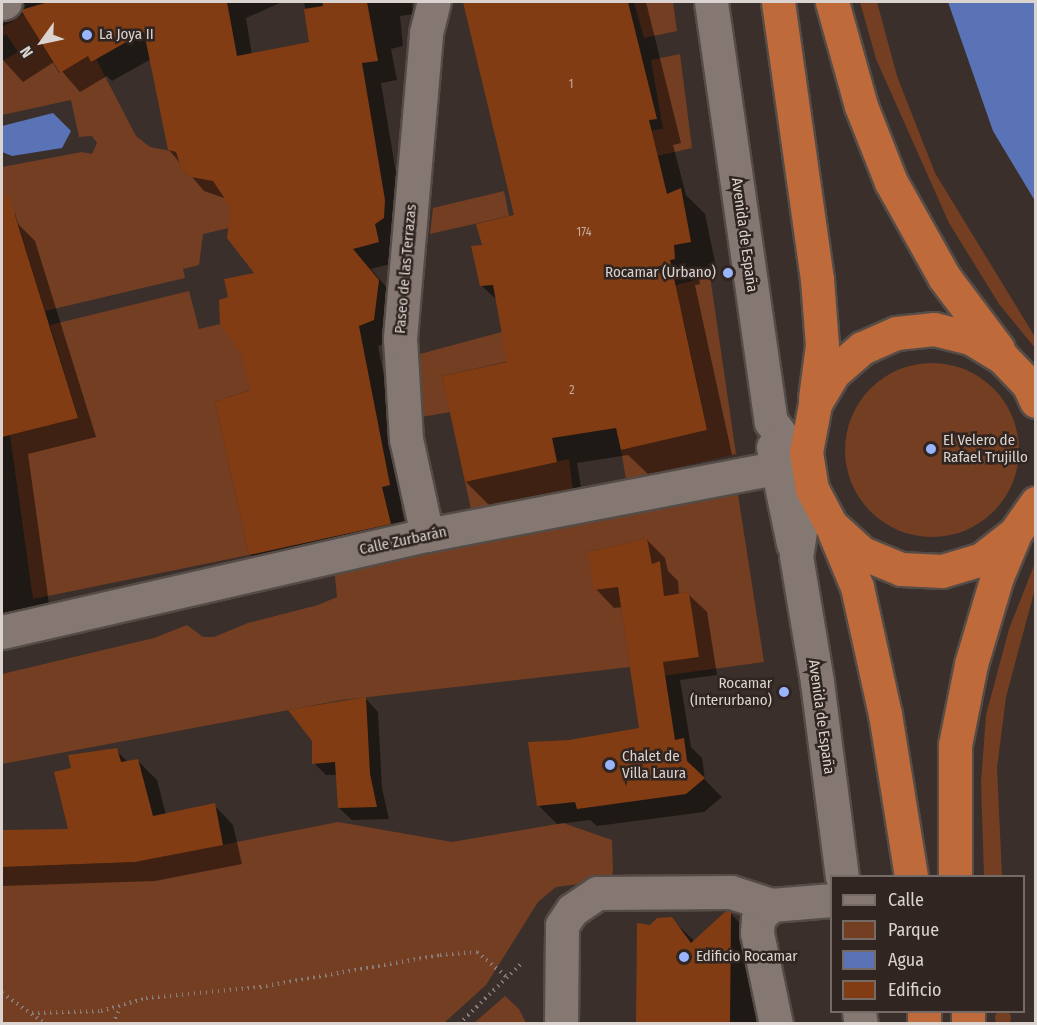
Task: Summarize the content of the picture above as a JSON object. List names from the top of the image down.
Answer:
{
  "streets": {
    "street": ["Avenida de España", "Paseo de las Terrazas", "Calle Zurbarán"]
  },
  "crossings": [
    ["Avenida de España", "Calle Zurbarán"],
    ["Paseo de las Terrazas", "Calle Zurbarán"]
  ],
  "places": [
    "La Joya II",
    "Rocamar (Urbano)",
    "El Velero de Rafael Trujillo",
    "Rocamar (Interurbano)",
    "Chalet de Villa Laura",
    "Edificio Rocamar"
  ],
  "house_numbers": ["1", "174", "2"],
  "legend": [
    "Calle",
    "Parque",
    "Agua",
    "Edificio"
  ],
  "north": "bottom left"
}
